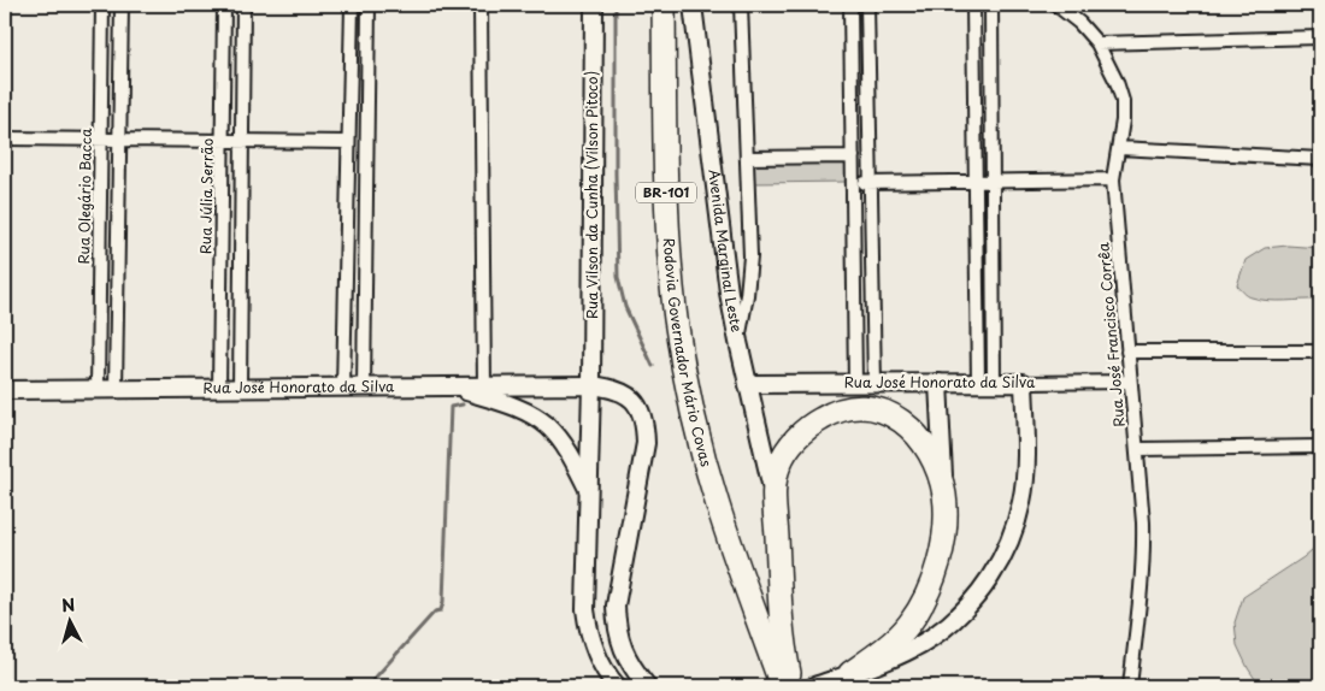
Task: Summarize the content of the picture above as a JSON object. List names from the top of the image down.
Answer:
{
  "streets": {
    "highway": ["BR-101", "Rodovia Governador Mário Covas"],
    "main road": ["Rua Vilson da Cunha (Vilson Pitoco)", "Avenida Marginal Leste", "Rua José Honorato da Silva"],
    "street": ["Rua Olegário Bacca", "Rua Júlia Serrão", "Rua José Francisco Corrêa"]
  },
  "crossings": [
    ["Rua Vilson da Cunha (Vilson Pitoco)", "Rua José Honorato da Silva"],
    ["Rua Olegário Bacca", "Rua José Honorato da Silva"],
    ["Rua Júlia Serrão", "Rua José Honorato da Silva"],
    ["Avenida Marginal Leste", "Rua José Honorato da Silva"],
    ["Rua José Francisco Corrêa", "Rua José Honorato da Silva"]
  ],
  "north": "top"
}
